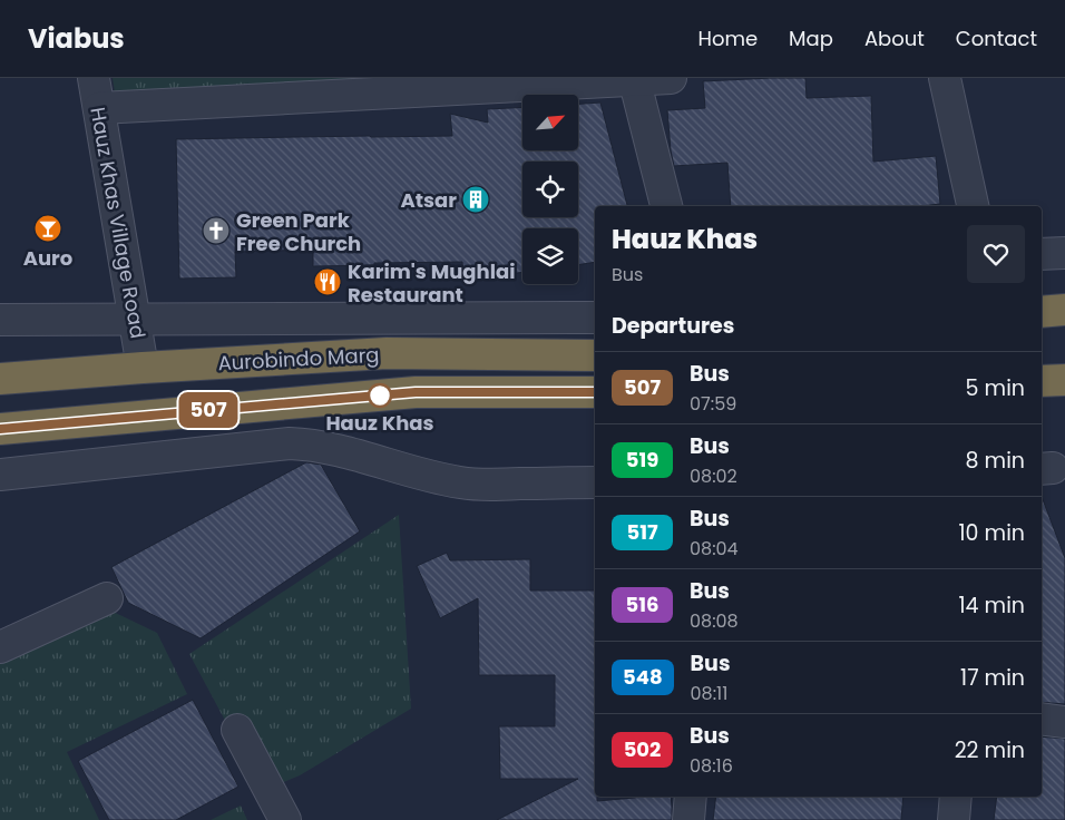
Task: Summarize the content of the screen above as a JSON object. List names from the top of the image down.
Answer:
{
  "streets": {
    "highway": ["Aurobindo Marg"],
    "street": ["Hauz Khas Village Road"]
  },
  "crossings": [
    ["Hauz Khas Village Road", "Aurobindo Marg"]
  ],
  "places": {
    "building": ["Atsar"],
    "bar": ["Auro"],
    "church": ["Green Park Free Church"],
    "restaurant": ["Karim's Mughlai Restaurant"],
    "other": ["Hauz Khas"]
  },
  "lines": ["bus line 507"],
  "north": "top right",
  "page": {
    "header": "Viabus",
    "nav": [
      "Home",
      "Map",
      "About",
      "Contact"
    ],
    "on_map": "507",
    "heading": [
      ["Hauz Khas", "Bus"],
      "Departures"
    ],
    "list": [
      {
        "mark": "507",
        "name": "Bus",
        "note": "07:59",
        "value": "5 min"
      },
      {
        "mark": "519",
        "name": "Bus",
        "note": "08:02",
        "value": "8 min"
      },
      {
        "mark": "517",
        "name": "Bus",
        "note": "08:04",
        "value": "10 min"
      },
      {
        "mark": "516",
        "name": "Bus",
        "note": "08:08",
        "value": "14 min"
      },
      {
        "mark": "548",
        "name": "Bus",
        "note": "08:11",
        "value": "17 min"
      },
      {
        "mark": "502",
        "name": "Bus",
        "note": "08:16",
        "value": "22 min"
      }
    ]
  }
}
